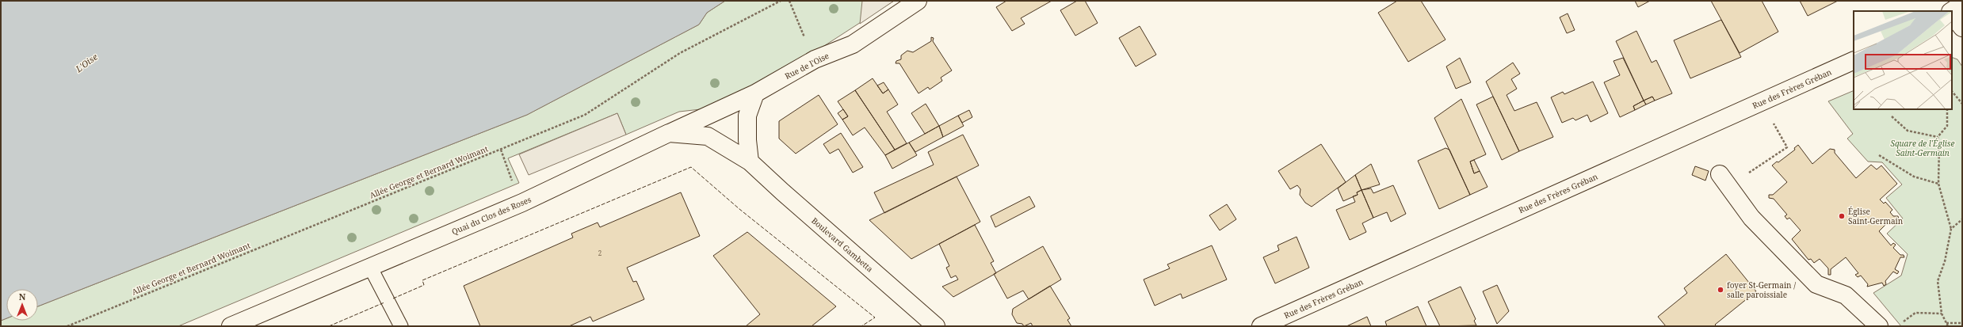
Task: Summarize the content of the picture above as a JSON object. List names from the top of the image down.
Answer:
{
  "streets": {
    "street": [
      "Rue de l'Oise",
      "Rue des Frères Gréban",
      "Quai du Clos des Roses",
      "Boulevard Gambetta"
    ],
    "path": ["Allée George et Bernard Woimant"]
  },
  "crossings": [
    ["Rue de l'Oise", "Quai du Clos des Roses"]
  ],
  "water": ["L'Oise"],
  "parks": ["Square de l'Église Saint-Germain"],
  "places": ["Église Saint-Germain", "foyer St-Germain / salle paroissiale"],
  "house_numbers": ["2"],
  "north": "top"
}
